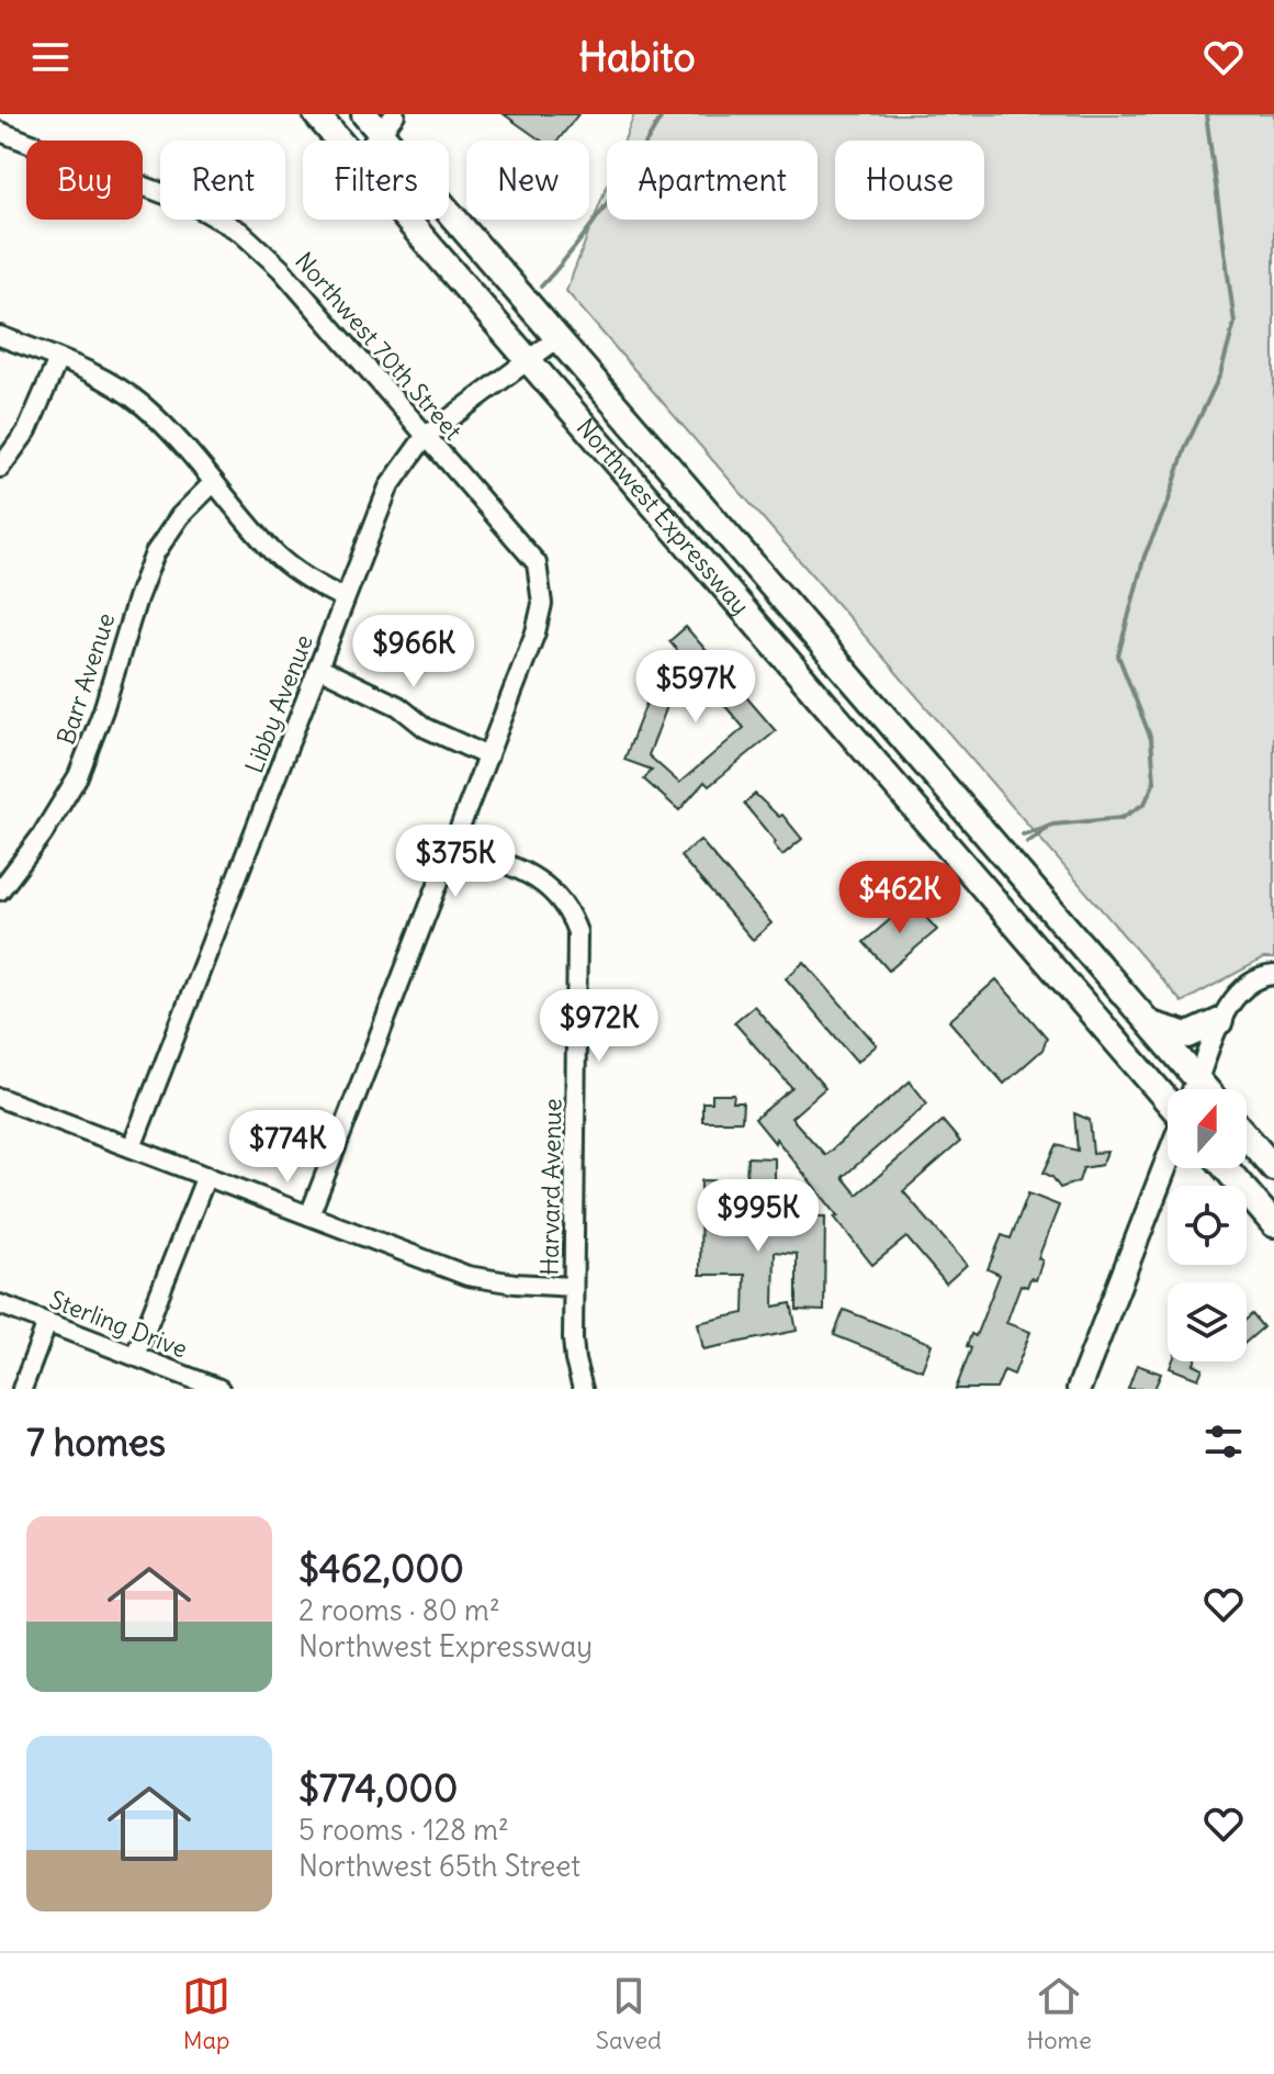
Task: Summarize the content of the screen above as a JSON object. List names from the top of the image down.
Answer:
{
  "streets": {
    "highway": ["Northwest Expressway"],
    "street": [
      "Northwest 70th Street",
      "Barr Avenue",
      "Libby Avenue",
      "Harvard Avenue",
      "Sterling Drive"
    ]
  },
  "crossings": [
    ["Northwest 70th Street", "Libby Avenue"],
    ["Northwest Expressway", "Libby Avenue"]
  ],
  "north": "top",
  "page": {
    "header": "Habito",
    "chip": [
      "Buy",
      "Rent",
      "Filters",
      "New",
      "Apartment",
      "House"
    ],
    "price": [
      "$966K",
      "$597K",
      "$375K",
      "$462K",
      "$972K",
      "$774K",
      "$995K"
    ],
    "heading": "7 homes",
    "list": [
      {
        "name": "$462,000",
        "note": "2 rooms · 80 m² · Northwest Expressway"
      },
      {
        "name": "$774,000",
        "note": "5 rooms · 128 m² · Northwest 65th Street"
      }
    ],
    "tabs": ["Map", "Saved", "Home"]
  }
}
